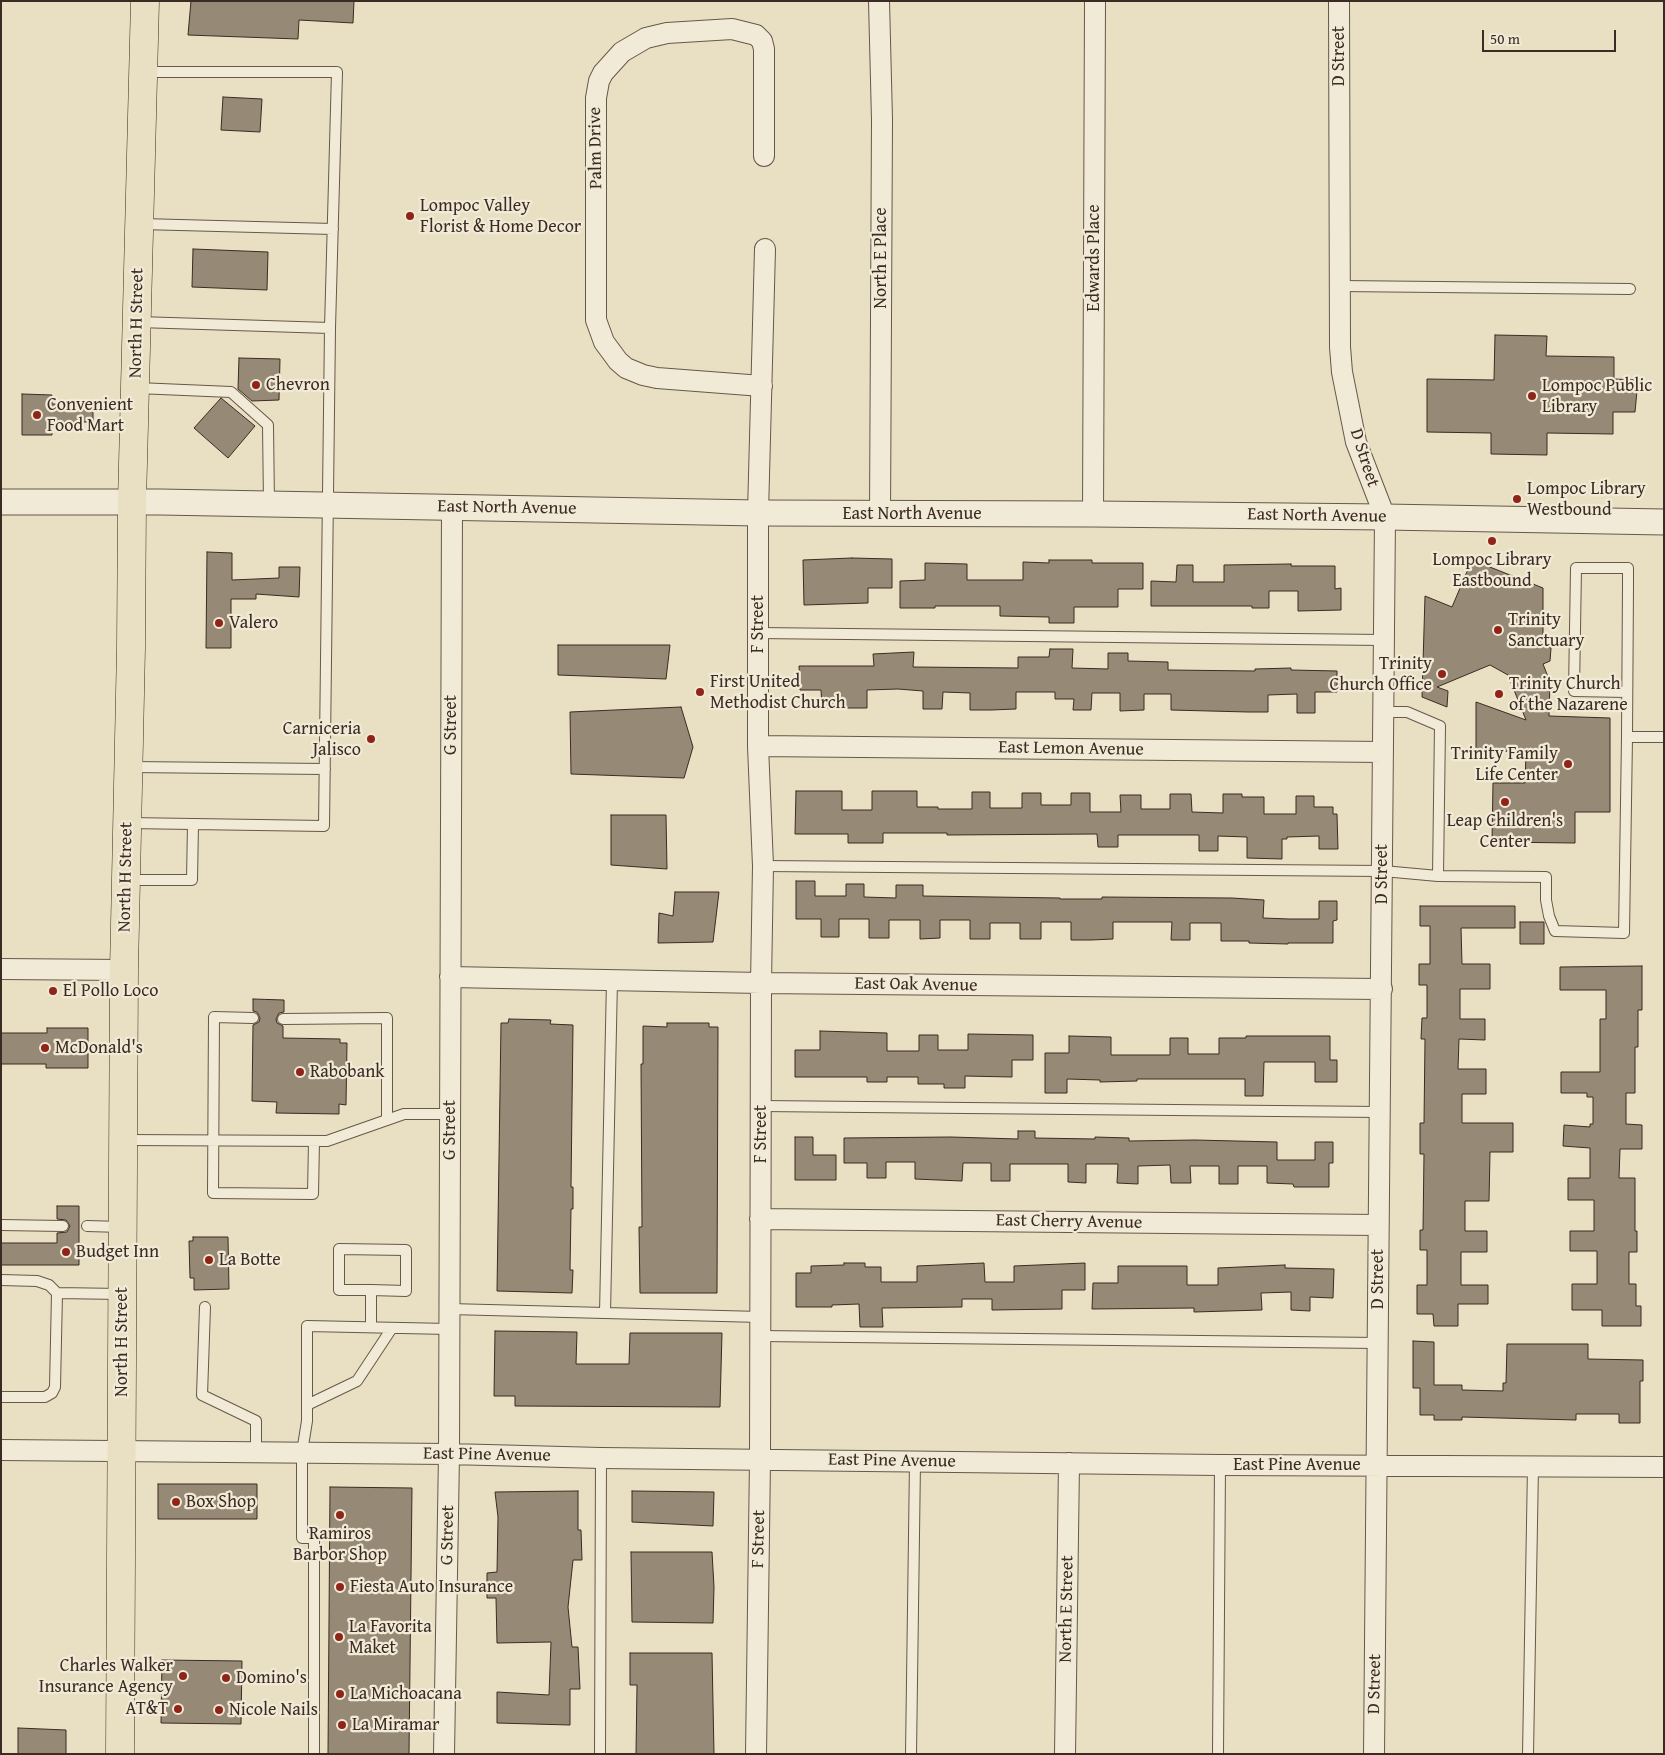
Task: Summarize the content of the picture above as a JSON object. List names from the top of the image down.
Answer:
{
  "streets": {
    "highway": ["North H Street"],
    "street": [
      "D Street",
      "Palm Drive",
      "North E Place",
      "Edwards Place",
      "East North Avenue",
      "F Street",
      "G Street",
      "East Lemon Avenue",
      "East Oak Avenue",
      "East Cherry Avenue",
      "East Pine Avenue",
      "North E Street"
    ]
  },
  "crossings": [
    ["D Street", "East North Avenue"],
    ["D Street", "East Lemon Avenue"],
    ["D Street", "East Oak Avenue"],
    ["D Street", "East Cherry Avenue"],
    ["D Street", "East Pine Avenue"],
    ["North E Place", "East North Avenue"],
    ["Edwards Place", "East North Avenue"],
    ["North H Street", "East North Avenue"],
    ["North H Street", "East Pine Avenue"],
    ["East North Avenue", "F Street"],
    ["East North Avenue", "G Street"],
    ["F Street", "East Lemon Avenue"],
    ["F Street", "East Oak Avenue"],
    ["F Street", "East Cherry Avenue"],
    ["F Street", "East Pine Avenue"],
    ["G Street", "East Oak Avenue"],
    ["G Street", "East Pine Avenue"],
    ["East Pine Avenue", "North E Street"]
  ],
  "places": [
    "Lompoc Valley Florist & Home Decor",
    "Chevron",
    "Lompoc Public Library",
    "Convenient Food Mart",
    "Lompoc Library Westbound",
    "Lompoc Library Eastbound",
    "Valero",
    "Trinity Sanctuary",
    "Trinity Church Office",
    "First United Methodist Church",
    "Trinity Church of the Nazarene",
    "Carniceria Jalisco",
    "Trinity Family Life Center",
    "Leap Children's Center",
    "El Pollo Loco",
    "McDonald's",
    "Rabobank",
    "Budget Inn",
    "La Botte",
    "Box Shop",
    "Ramiros Barbor Shop",
    "Fiesta Auto Insurance",
    "La Favorita Maket",
    "Charles Walker Insurance Agency",
    "Domino's",
    "La Michoacana",
    "AT&T",
    "Nicole Nails",
    "La Miramar"
  ],
  "scale_bar": "50 m"
}
